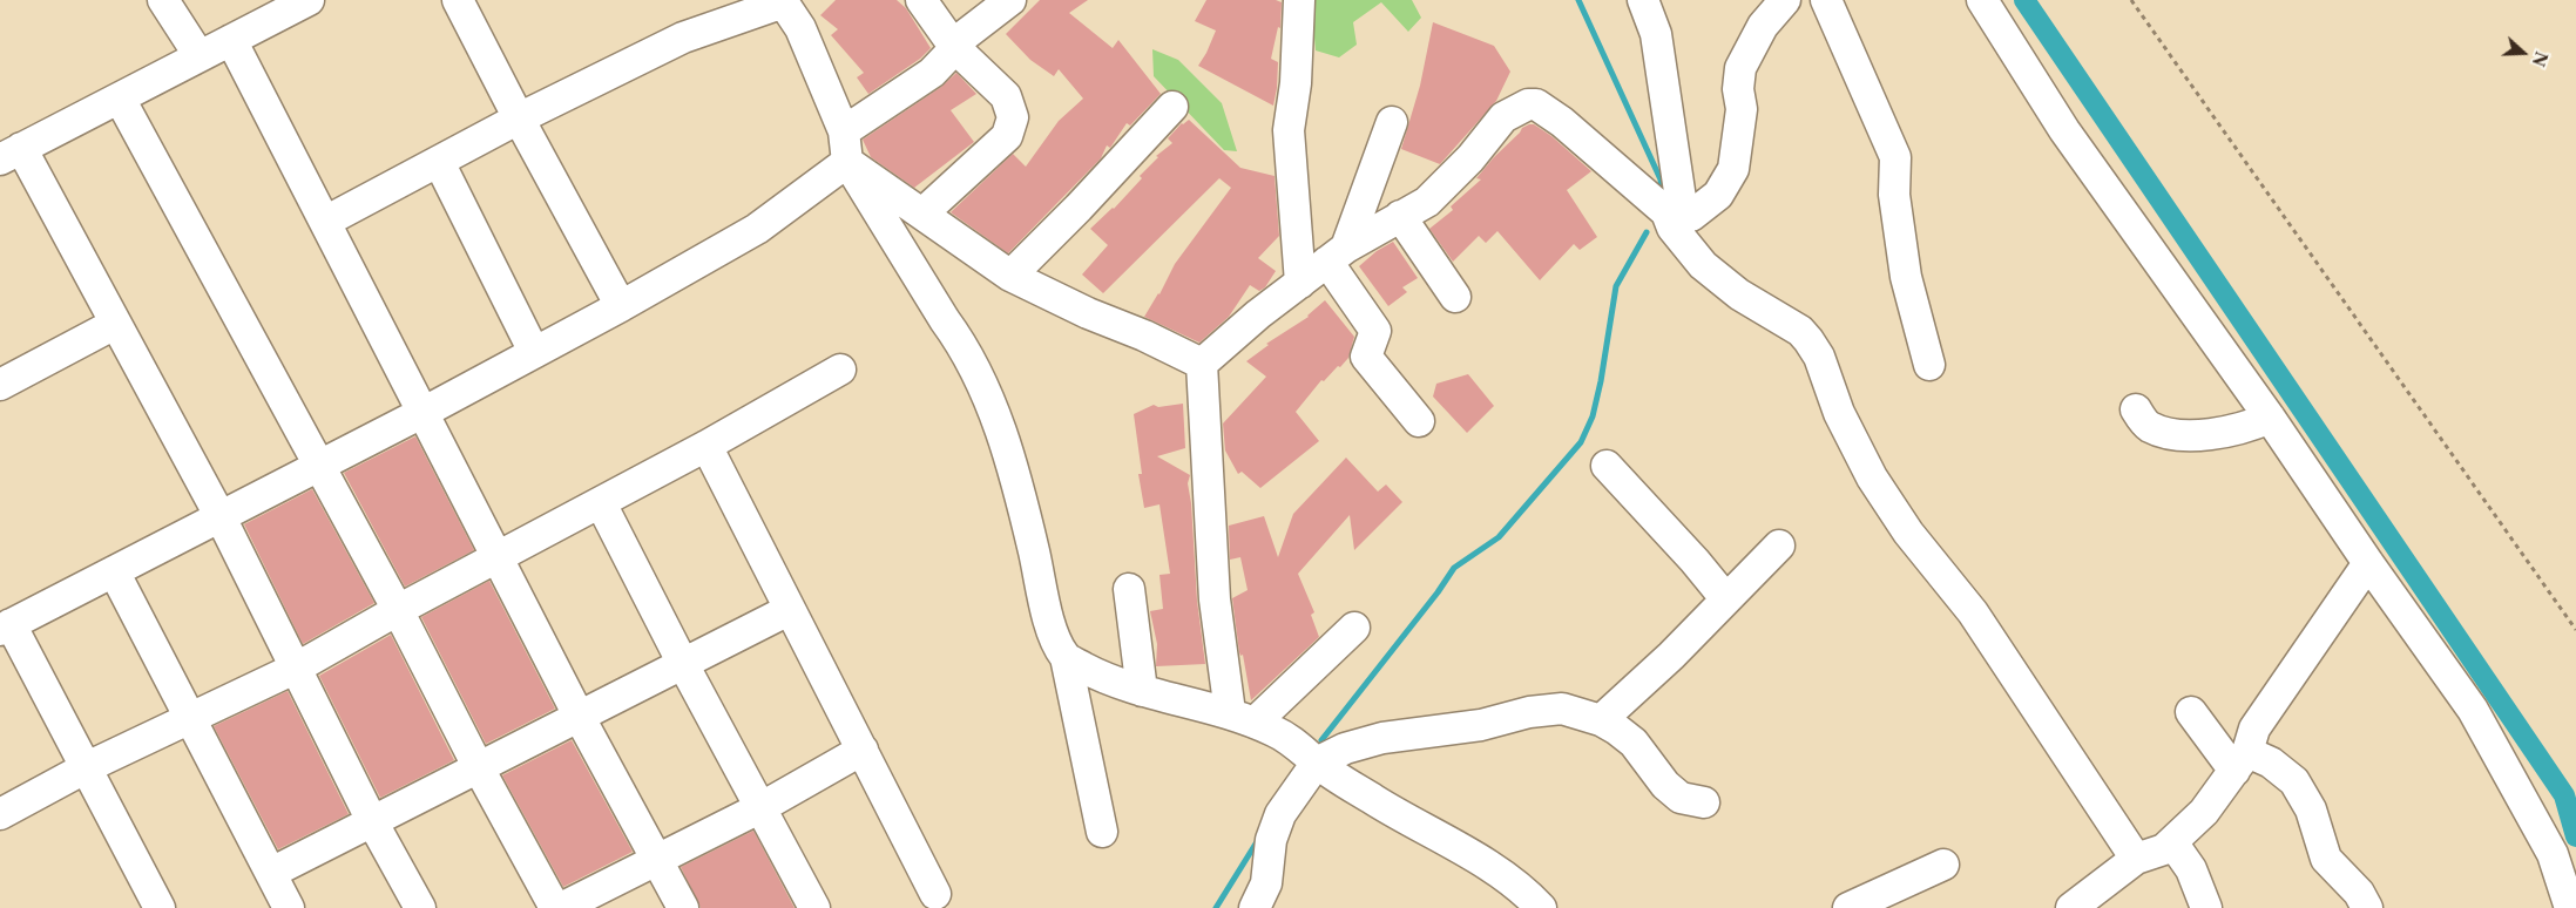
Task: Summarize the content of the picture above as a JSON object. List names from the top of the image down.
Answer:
{
  "north": "right"
}
